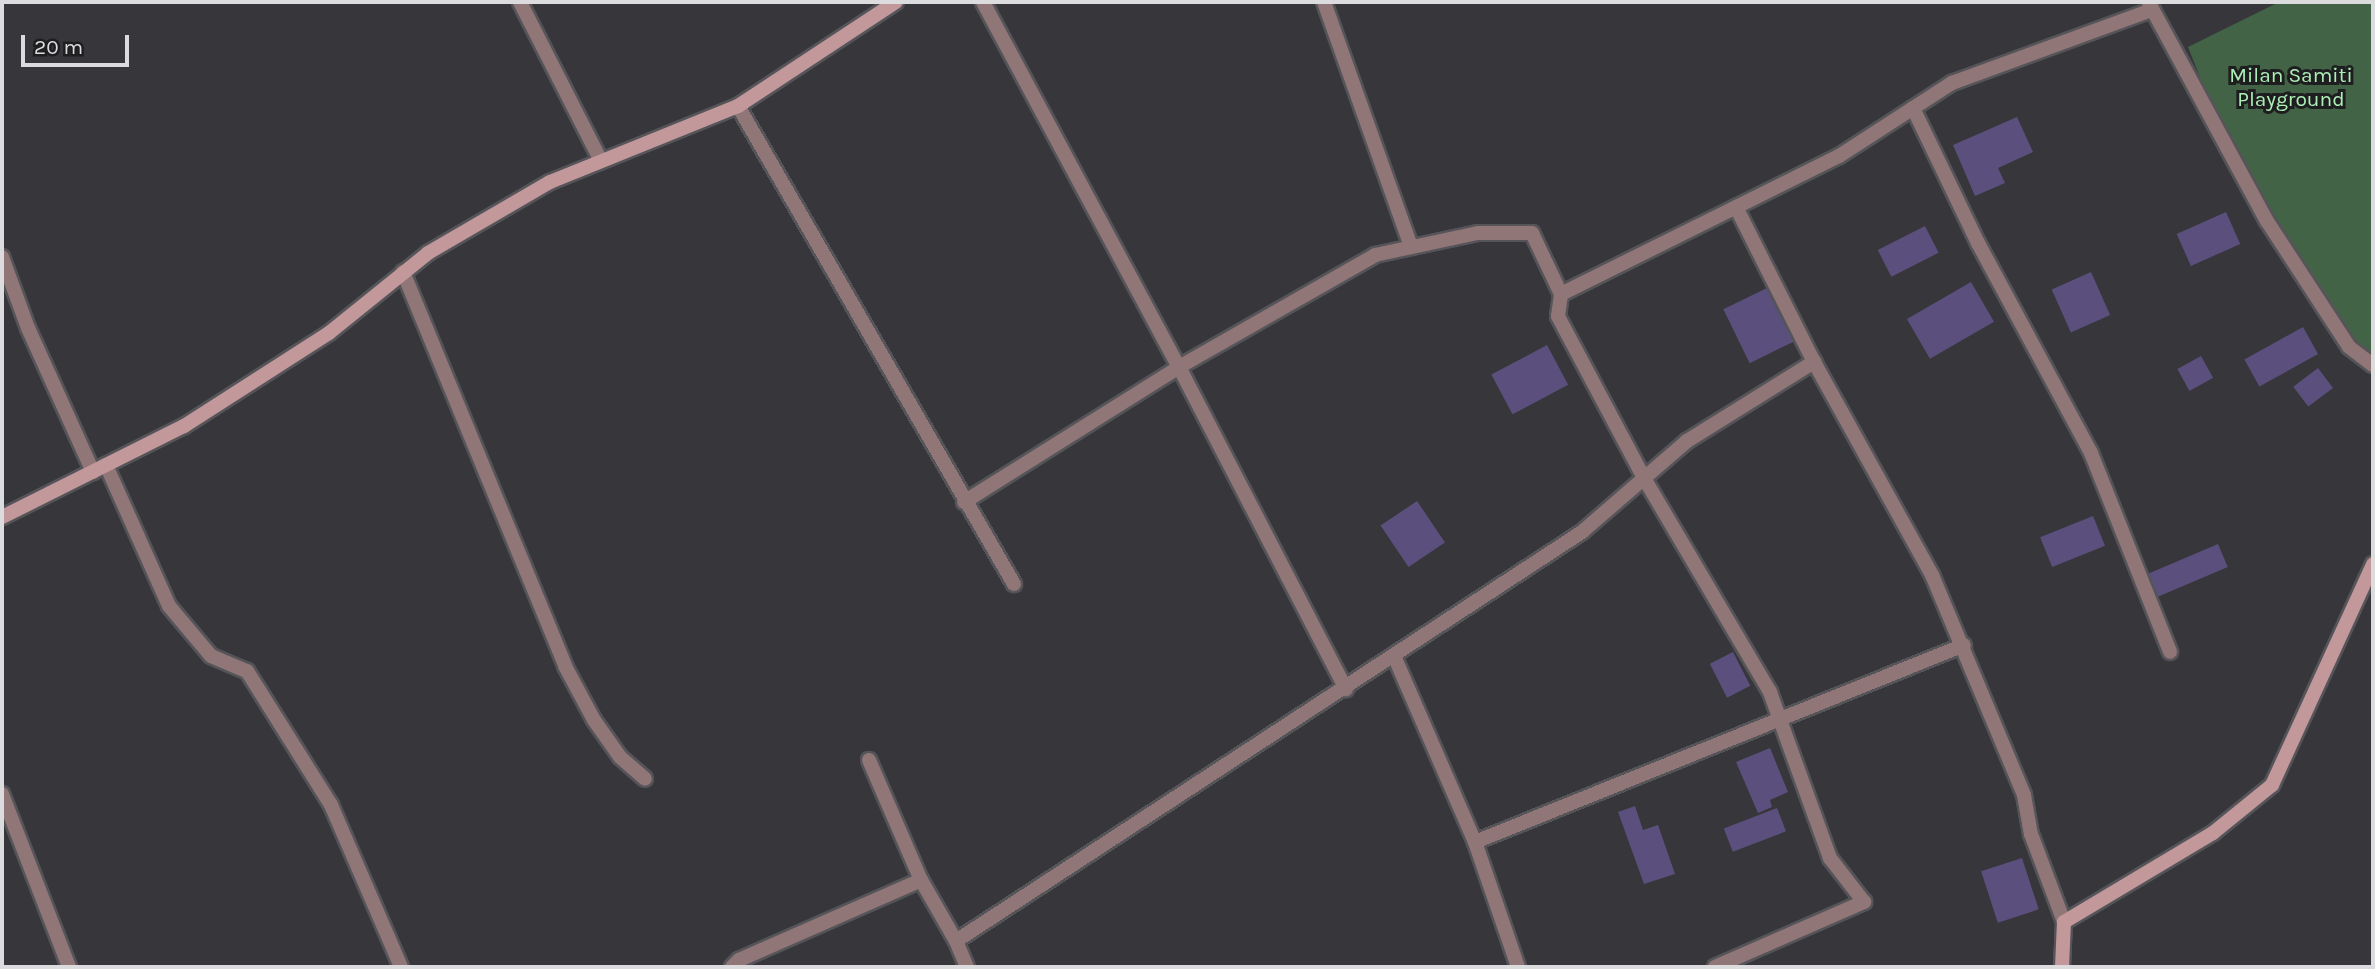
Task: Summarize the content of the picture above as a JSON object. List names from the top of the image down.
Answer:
{
  "parks": ["Milan Samiti Playground"],
  "scale_bar": "20 m"
}
